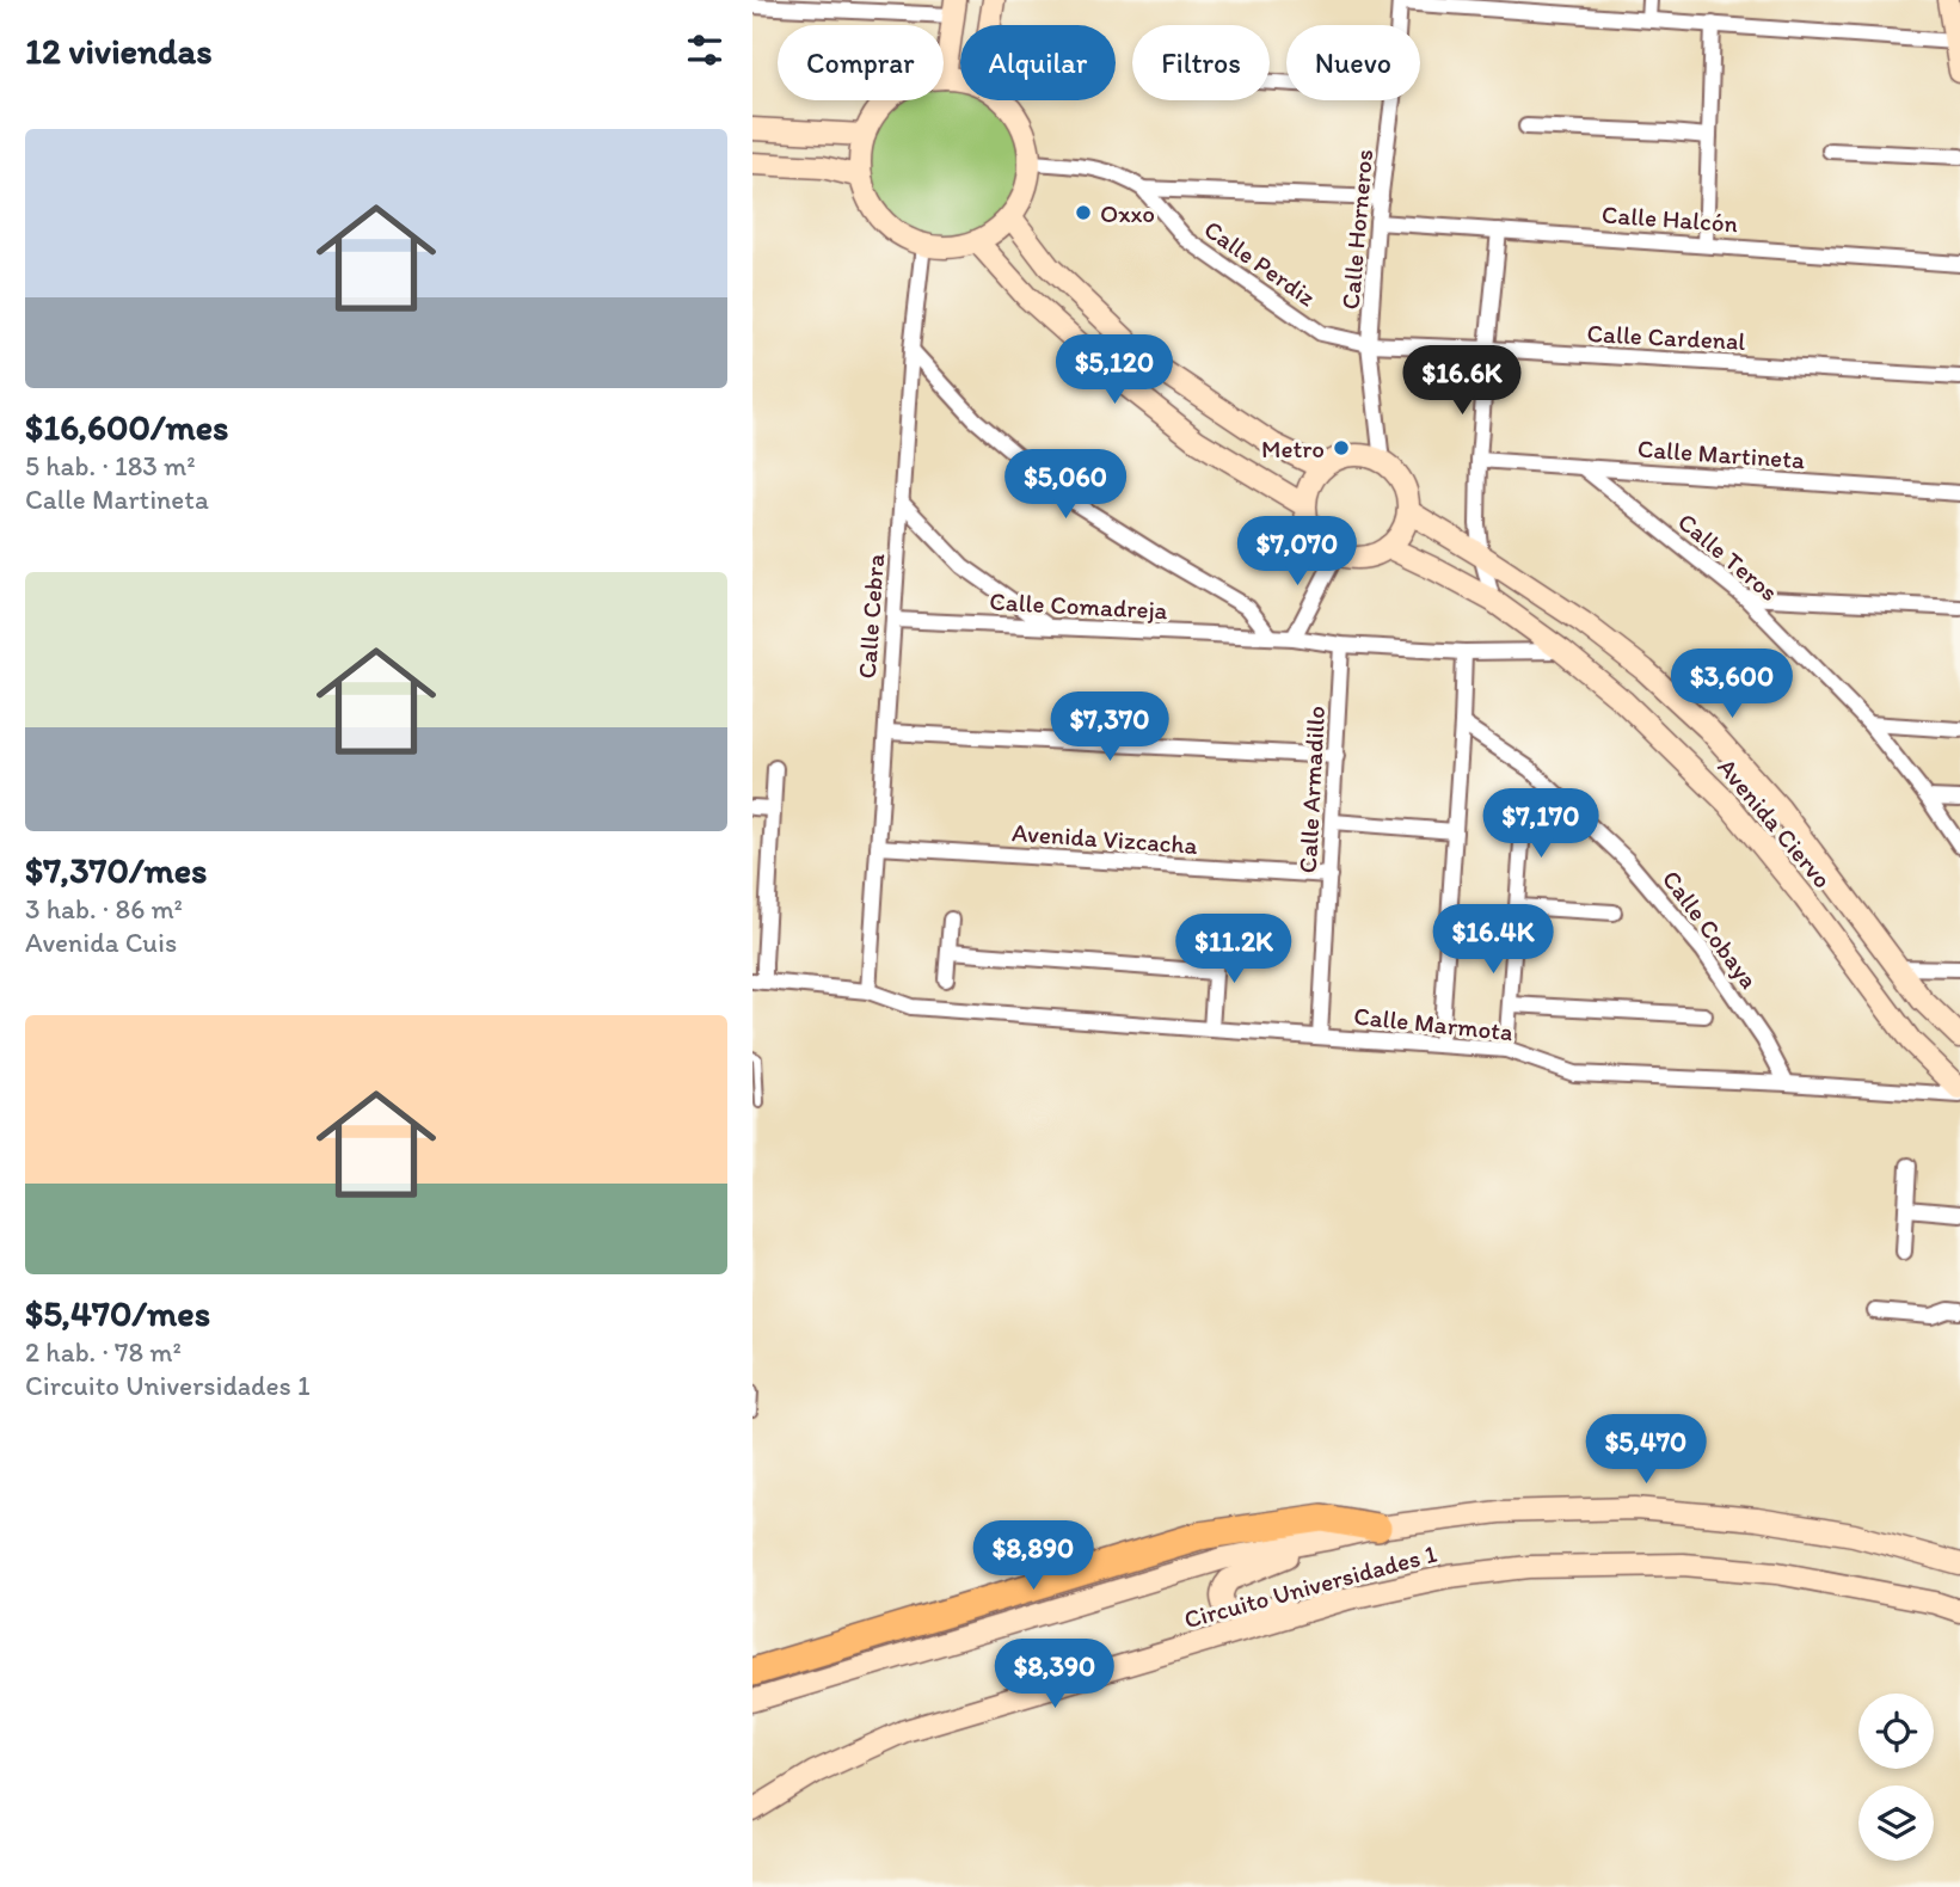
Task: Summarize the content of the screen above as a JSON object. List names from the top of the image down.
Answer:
{
  "streets": {
    "street": [
      "Calle Halcón",
      "Calle Horneros",
      "Calle Perdiz",
      "Calle Cardenal",
      "Calle Martineta",
      "Calle Teros",
      "Calle Comadreja",
      "Calle Cebra",
      "Calle Armadillo",
      "Avenida Ciervo",
      "Avenida Vizcacha",
      "Calle Cobaya",
      "Calle Marmota",
      "Circuito Universidades 1"
    ]
  },
  "crossings": [
    ["Calle Halcón", "Calle Horneros"],
    ["Calle Horneros", "Calle Perdiz"],
    ["Calle Horneros", "Calle Cardenal"],
    ["Calle Horneros", "Avenida Ciervo"],
    ["Calle Perdiz", "Calle Cardenal"],
    ["Calle Martineta", "Calle Teros"],
    ["Calle Comadreja", "Calle Cebra"],
    ["Calle Comadreja", "Calle Armadillo"],
    ["Calle Comadreja", "Avenida Ciervo"],
    ["Calle Cebra", "Avenida Vizcacha"],
    ["Calle Cebra", "Calle Marmota"],
    ["Calle Armadillo", "Avenida Vizcacha"],
    ["Calle Armadillo", "Calle Marmota"],
    ["Avenida Ciervo", "Calle Marmota"],
    ["Calle Cobaya", "Calle Marmota"]
  ],
  "places": ["Oxxo", "Metro"],
  "page": {
    "heading": "12 viviendas",
    "chip": [
      "Comprar",
      "Alquilar",
      "Filtros",
      "Nuevo"
    ],
    "list": [
      {
        "name": "$16,600/mes",
        "note": "5 hab. · 183 m² · Calle Martineta"
      },
      {
        "name": "$7,370/mes",
        "note": "3 hab. · 86 m² · Avenida Cuis"
      },
      {
        "name": "$5,470/mes",
        "note": "2 hab. · 78 m² · Circuito Universidades 1"
      }
    ],
    "price": [
      "$5,120",
      "$16.6K",
      "$5,060",
      "$7,070",
      "$3,600",
      "$7,370",
      "$7,170",
      "$16.4K",
      "$11.2K",
      "$5,470",
      "$8,890",
      "$8,390"
    ]
  }
}
